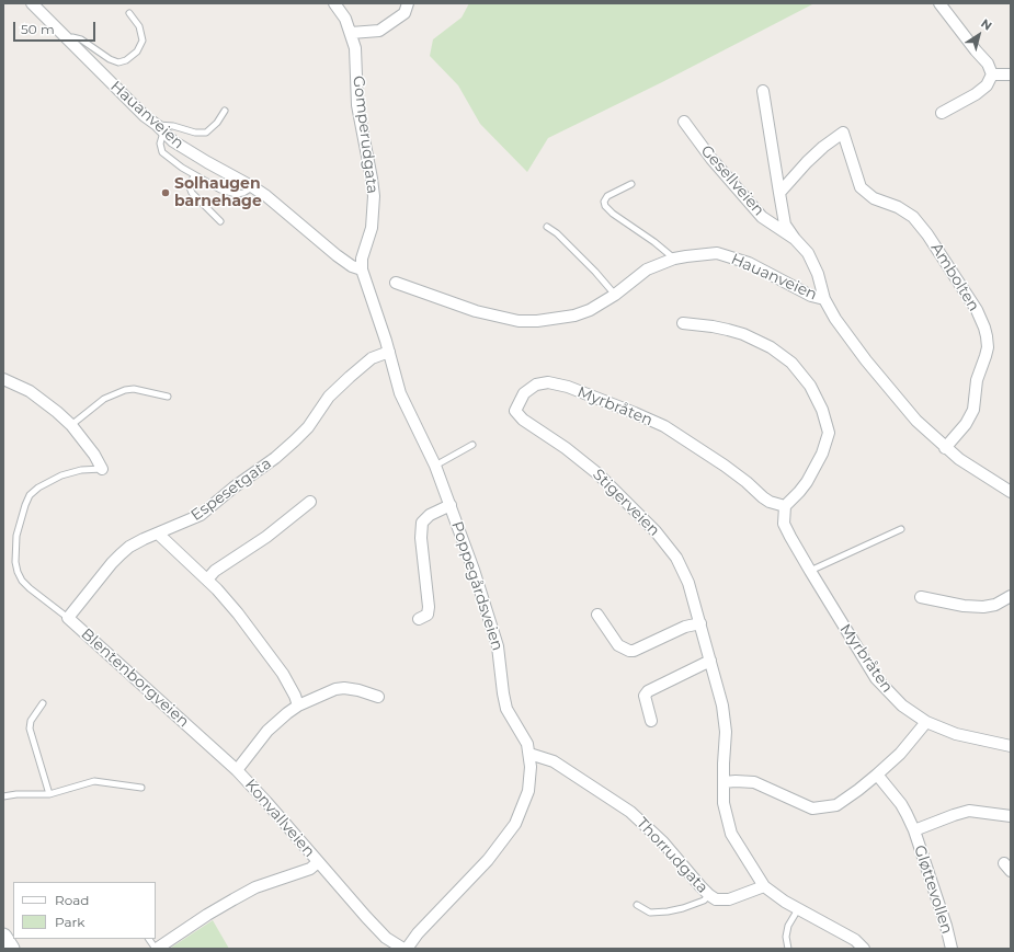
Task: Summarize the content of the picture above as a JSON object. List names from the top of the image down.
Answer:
{
  "streets": {
    "street": [
      "Hauanveien",
      "Gomperudgata",
      "Gesellveien",
      "Ambolten",
      "Myrbråten",
      "Espesetgata",
      "Stigerveien",
      "Poppegårdsveien",
      "Blentenborgveien",
      "Konvallveien",
      "Thorrudgata",
      "Gløttevollen"
    ]
  },
  "crossings": [
    ["Hauanveien", "Gomperudgata"],
    ["Hauanveien", "Gesellveien"],
    ["Hauanveien", "Ambolten"],
    ["Hauanveien", "Poppegårdsveien"],
    ["Gomperudgata", "Poppegårdsveien"],
    ["Myrbråten", "Stigerveien"],
    ["Espesetgata", "Poppegårdsveien"],
    ["Espesetgata", "Blentenborgveien"],
    ["Stigerveien", "Thorrudgata"],
    ["Poppegårdsveien", "Thorrudgata"],
    ["Blentenborgveien", "Konvallveien"]
  ],
  "places": ["Solhaugen barnehage"],
  "legend": ["Road", "Park"],
  "scale_bar": "50 m",
  "north": "top right"
}
